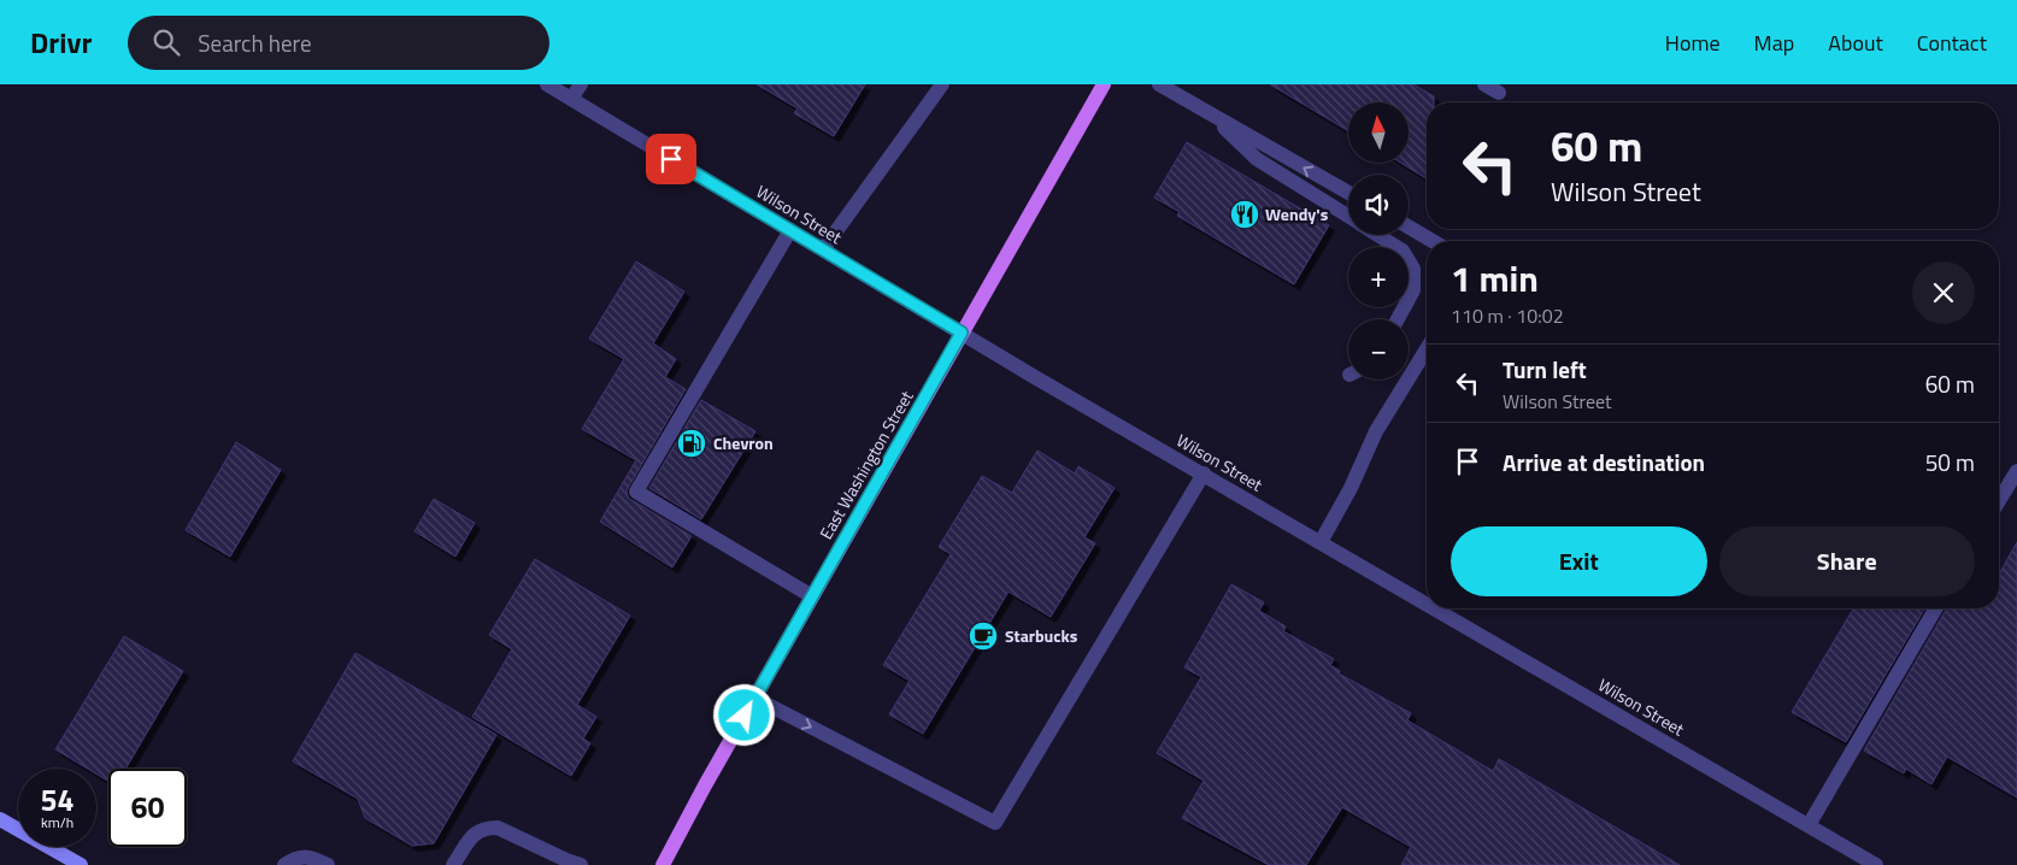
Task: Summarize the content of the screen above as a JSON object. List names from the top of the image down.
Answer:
{
  "streets": {
    "main road": ["East Washington Street"],
    "street": ["Wilson Street"]
  },
  "crossings": [
    ["Wilson Street", "East Washington Street"]
  ],
  "places": {
    "restaurant": ["Wendy's"],
    "fuel station": ["Chevron"],
    "cafe": ["Starbucks"]
  },
  "north": "top",
  "page": {
    "header": "Drivr",
    "search": "Search here",
    "nav": [
      "Home",
      "Map",
      "About",
      "Contact"
    ],
    "map_buttons": ["+", "−"],
    "turn": ["60 m", "Wilson Street"],
    "heading": ["1 min", "110 m · 10:02"],
    "list": [
      {
        "name": "Turn left",
        "note": "Wilson Street",
        "value": "60 m"
      },
      {
        "name": "Arrive at destination",
        "value": "50 m"
      }
    ],
    "buttons": ["Exit", "Share"],
    "speed": "54 km/h",
    "limit": "60"
  }
}
